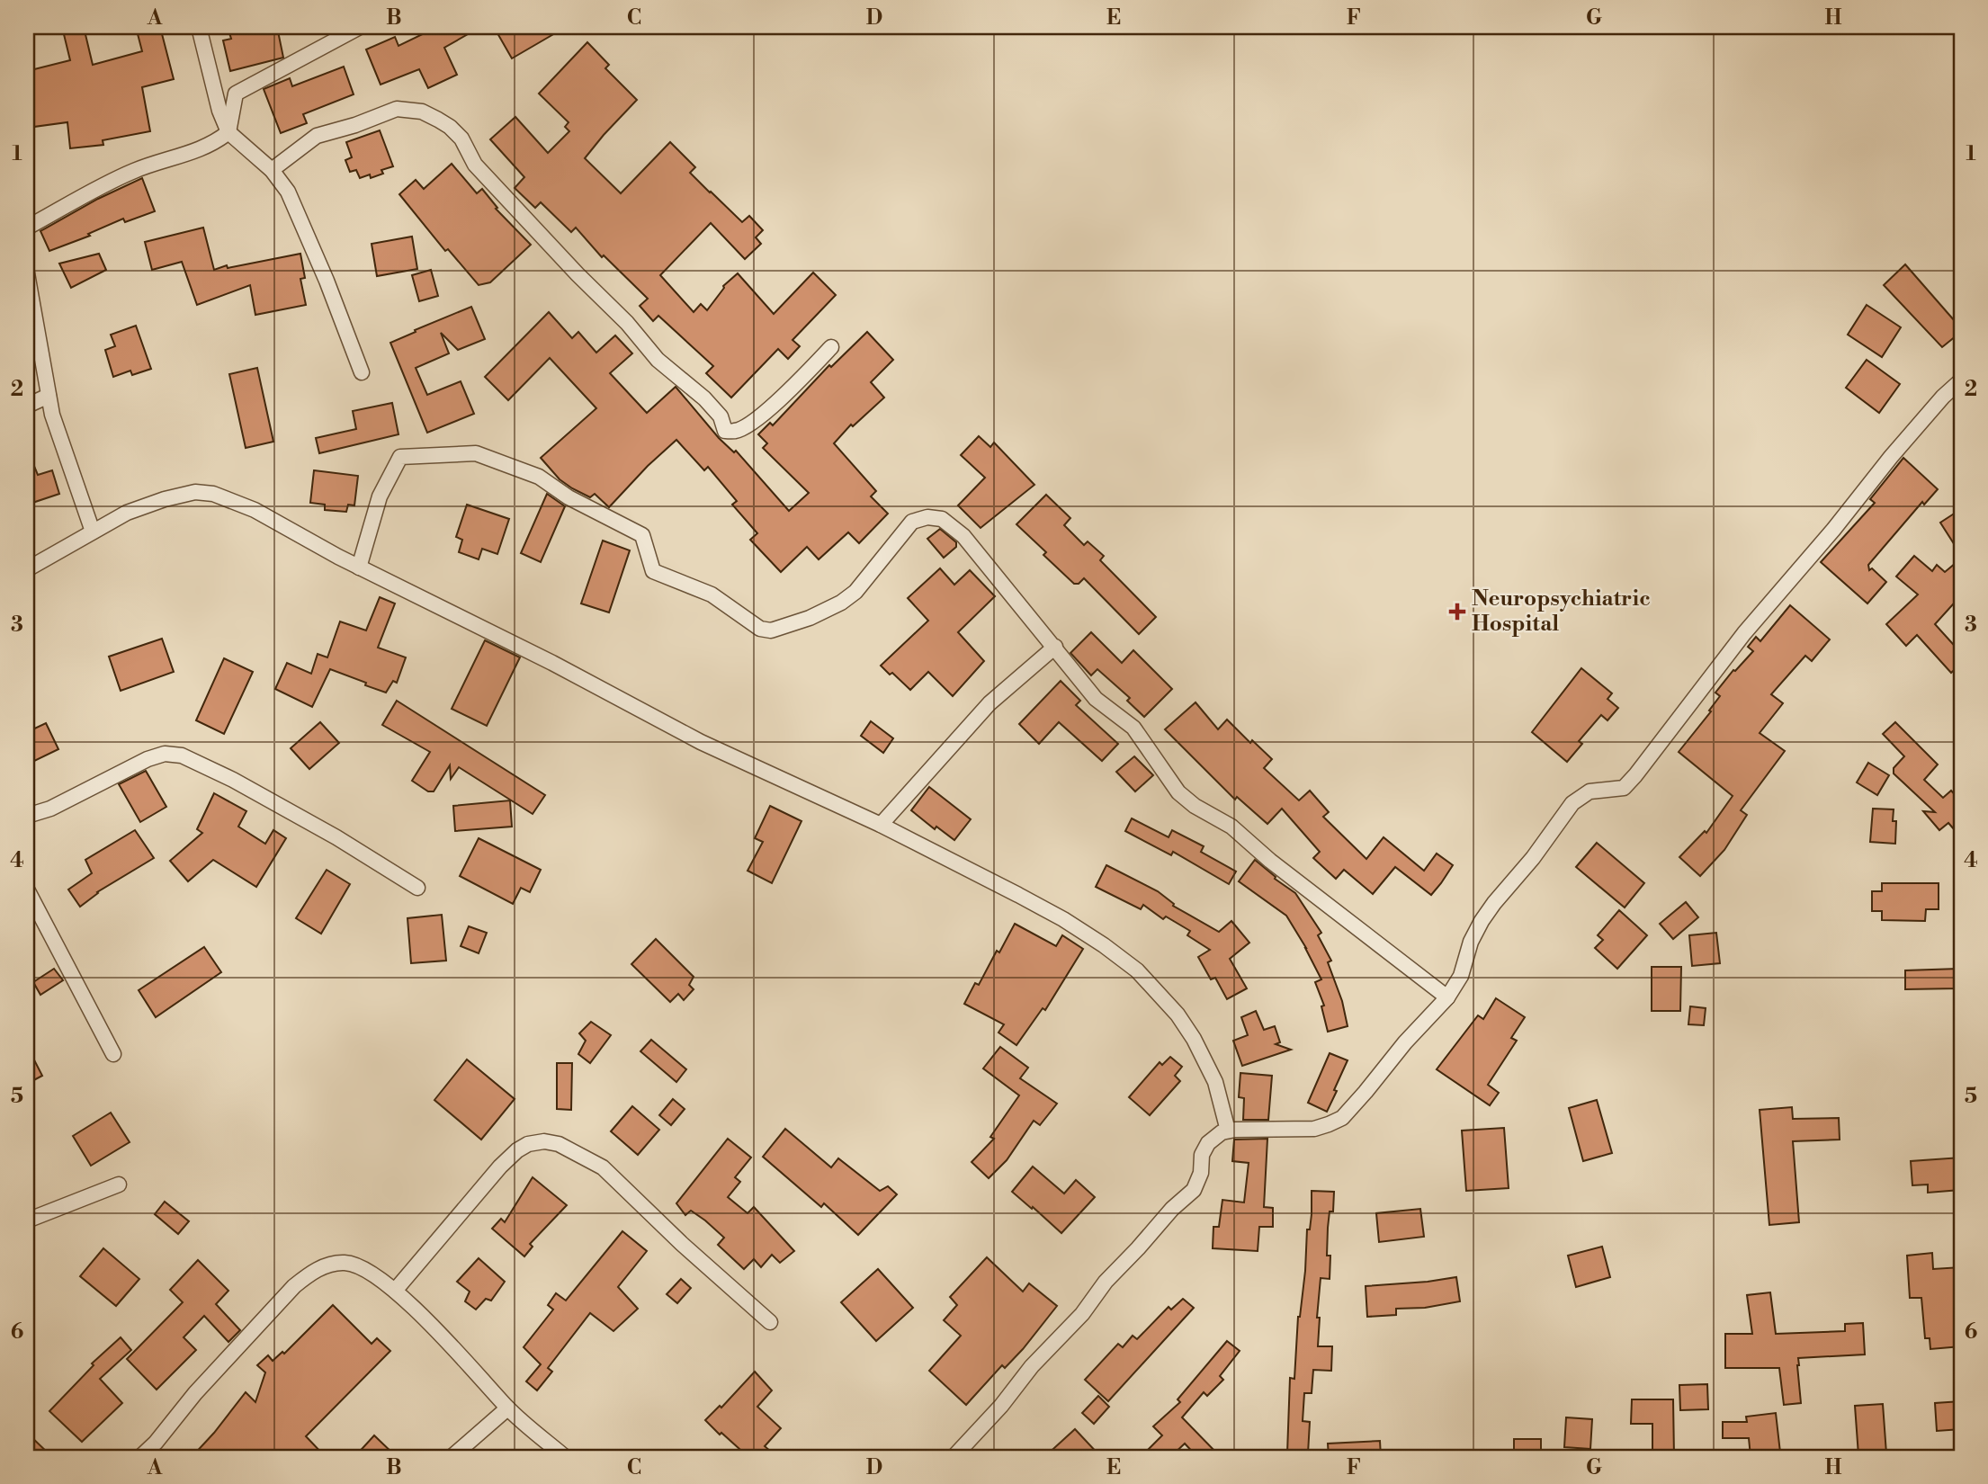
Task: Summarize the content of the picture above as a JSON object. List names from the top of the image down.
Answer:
{
  "places": {
    "health": ["Neuropsychiatric Hospital"]
  },
  "grid": {
    "columns": [
      "A",
      "B",
      "C",
      "D",
      "E",
      "F",
      "G",
      "H"
    ],
    "rows": [
      "1",
      "2",
      "3",
      "4",
      "5",
      "6"
    ]
  }
}
